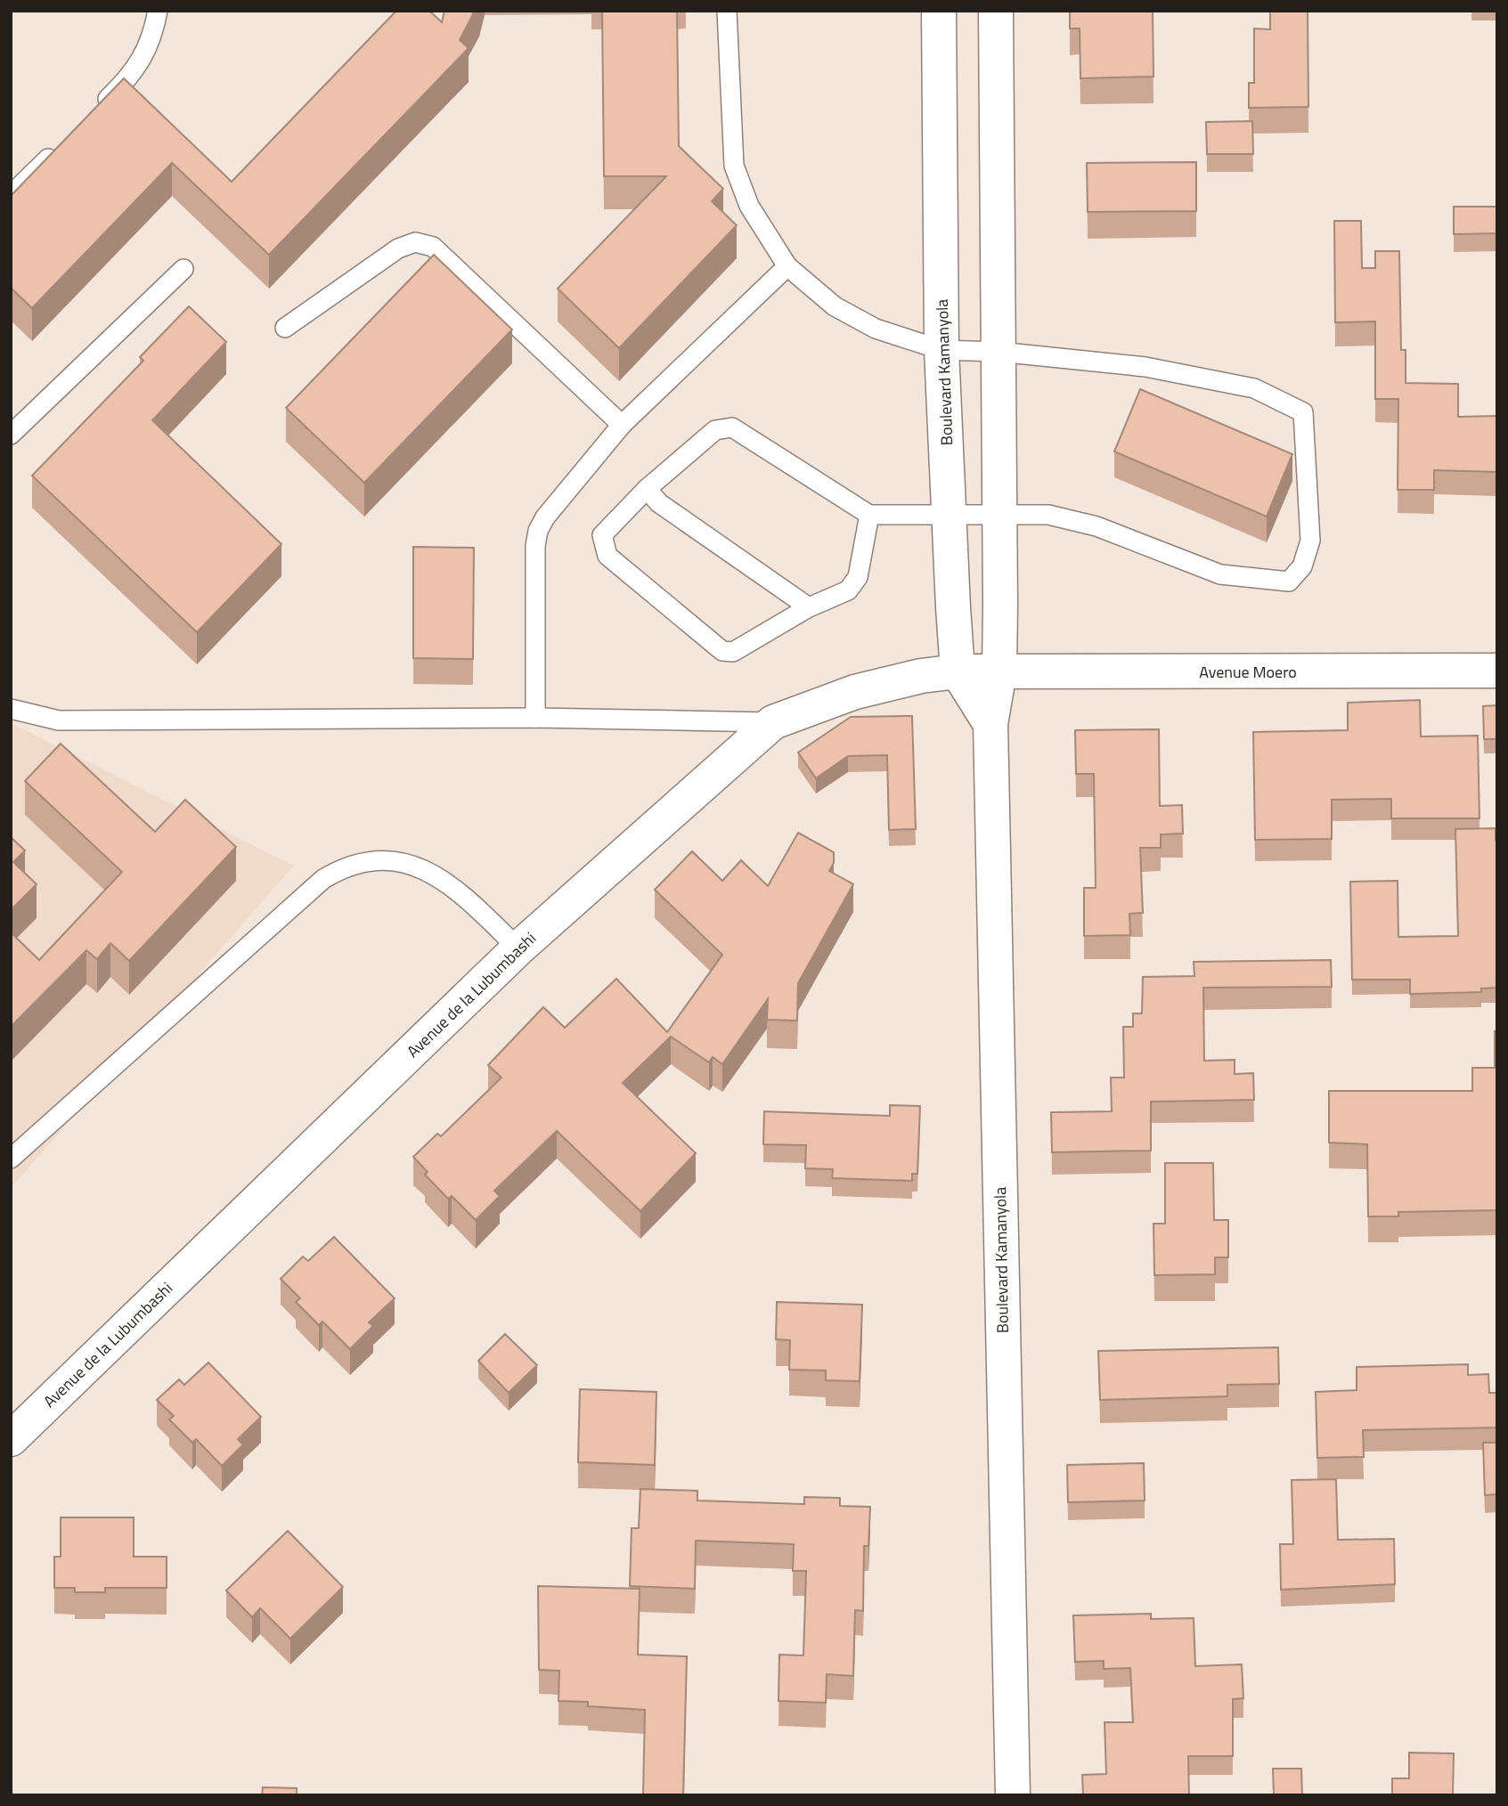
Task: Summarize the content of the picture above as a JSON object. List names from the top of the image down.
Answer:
{
  "streets": {
    "main road": ["Boulevard Kamanyola", "Avenue Moero", "Avenue de la Lubumbashi"]
  },
  "crossings": [
    ["Boulevard Kamanyola", "Avenue Moero"],
    ["Boulevard Kamanyola", "Avenue de la Lubumbashi"],
    ["Avenue Moero", "Avenue de la Lubumbashi"]
  ]
}
